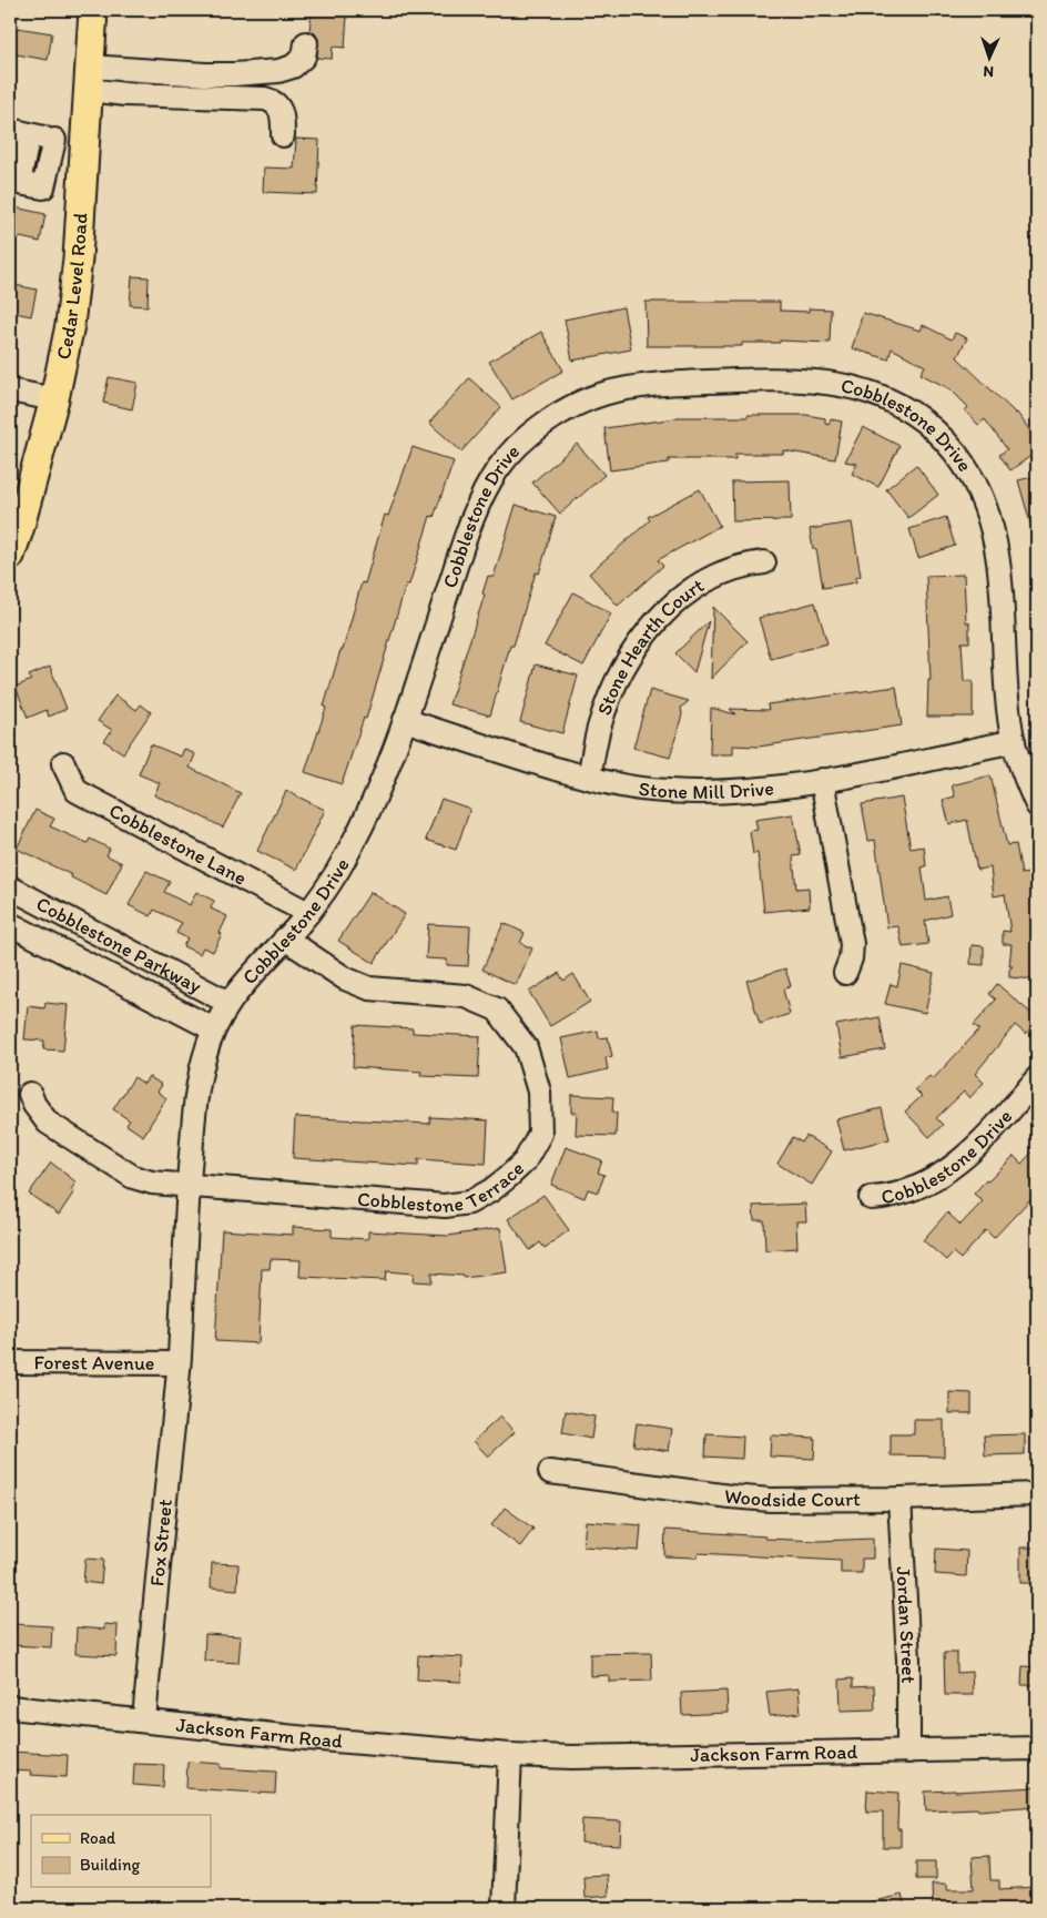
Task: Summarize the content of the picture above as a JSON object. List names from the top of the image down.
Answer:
{
  "streets": {
    "main road": ["Cedar Level Road"],
    "street": [
      "Cobblestone Drive",
      "Stone Hearth Court",
      "Stone Mill Drive",
      "Cobblestone Lane",
      "Cobblestone Parkway",
      "Cobblestone Terrace",
      "Forest Avenue",
      "Woodside Court",
      "Fox Street",
      "Jordan Street",
      "Jackson Farm Road"
    ]
  },
  "crossings": [
    ["Cobblestone Drive", "Stone Mill Drive"],
    ["Cobblestone Drive", "Cobblestone Lane"],
    ["Cobblestone Drive", "Cobblestone Parkway"],
    ["Cobblestone Drive", "Cobblestone Terrace"],
    ["Cobblestone Drive", "Forest Avenue"],
    ["Cobblestone Drive", "Fox Street"],
    ["Stone Hearth Court", "Stone Mill Drive"],
    ["Forest Avenue", "Fox Street"],
    ["Woodside Court", "Jordan Street"],
    ["Fox Street", "Jackson Farm Road"],
    ["Jordan Street", "Jackson Farm Road"]
  ],
  "legend": ["Road", "Building"],
  "north": "bottom"
}
